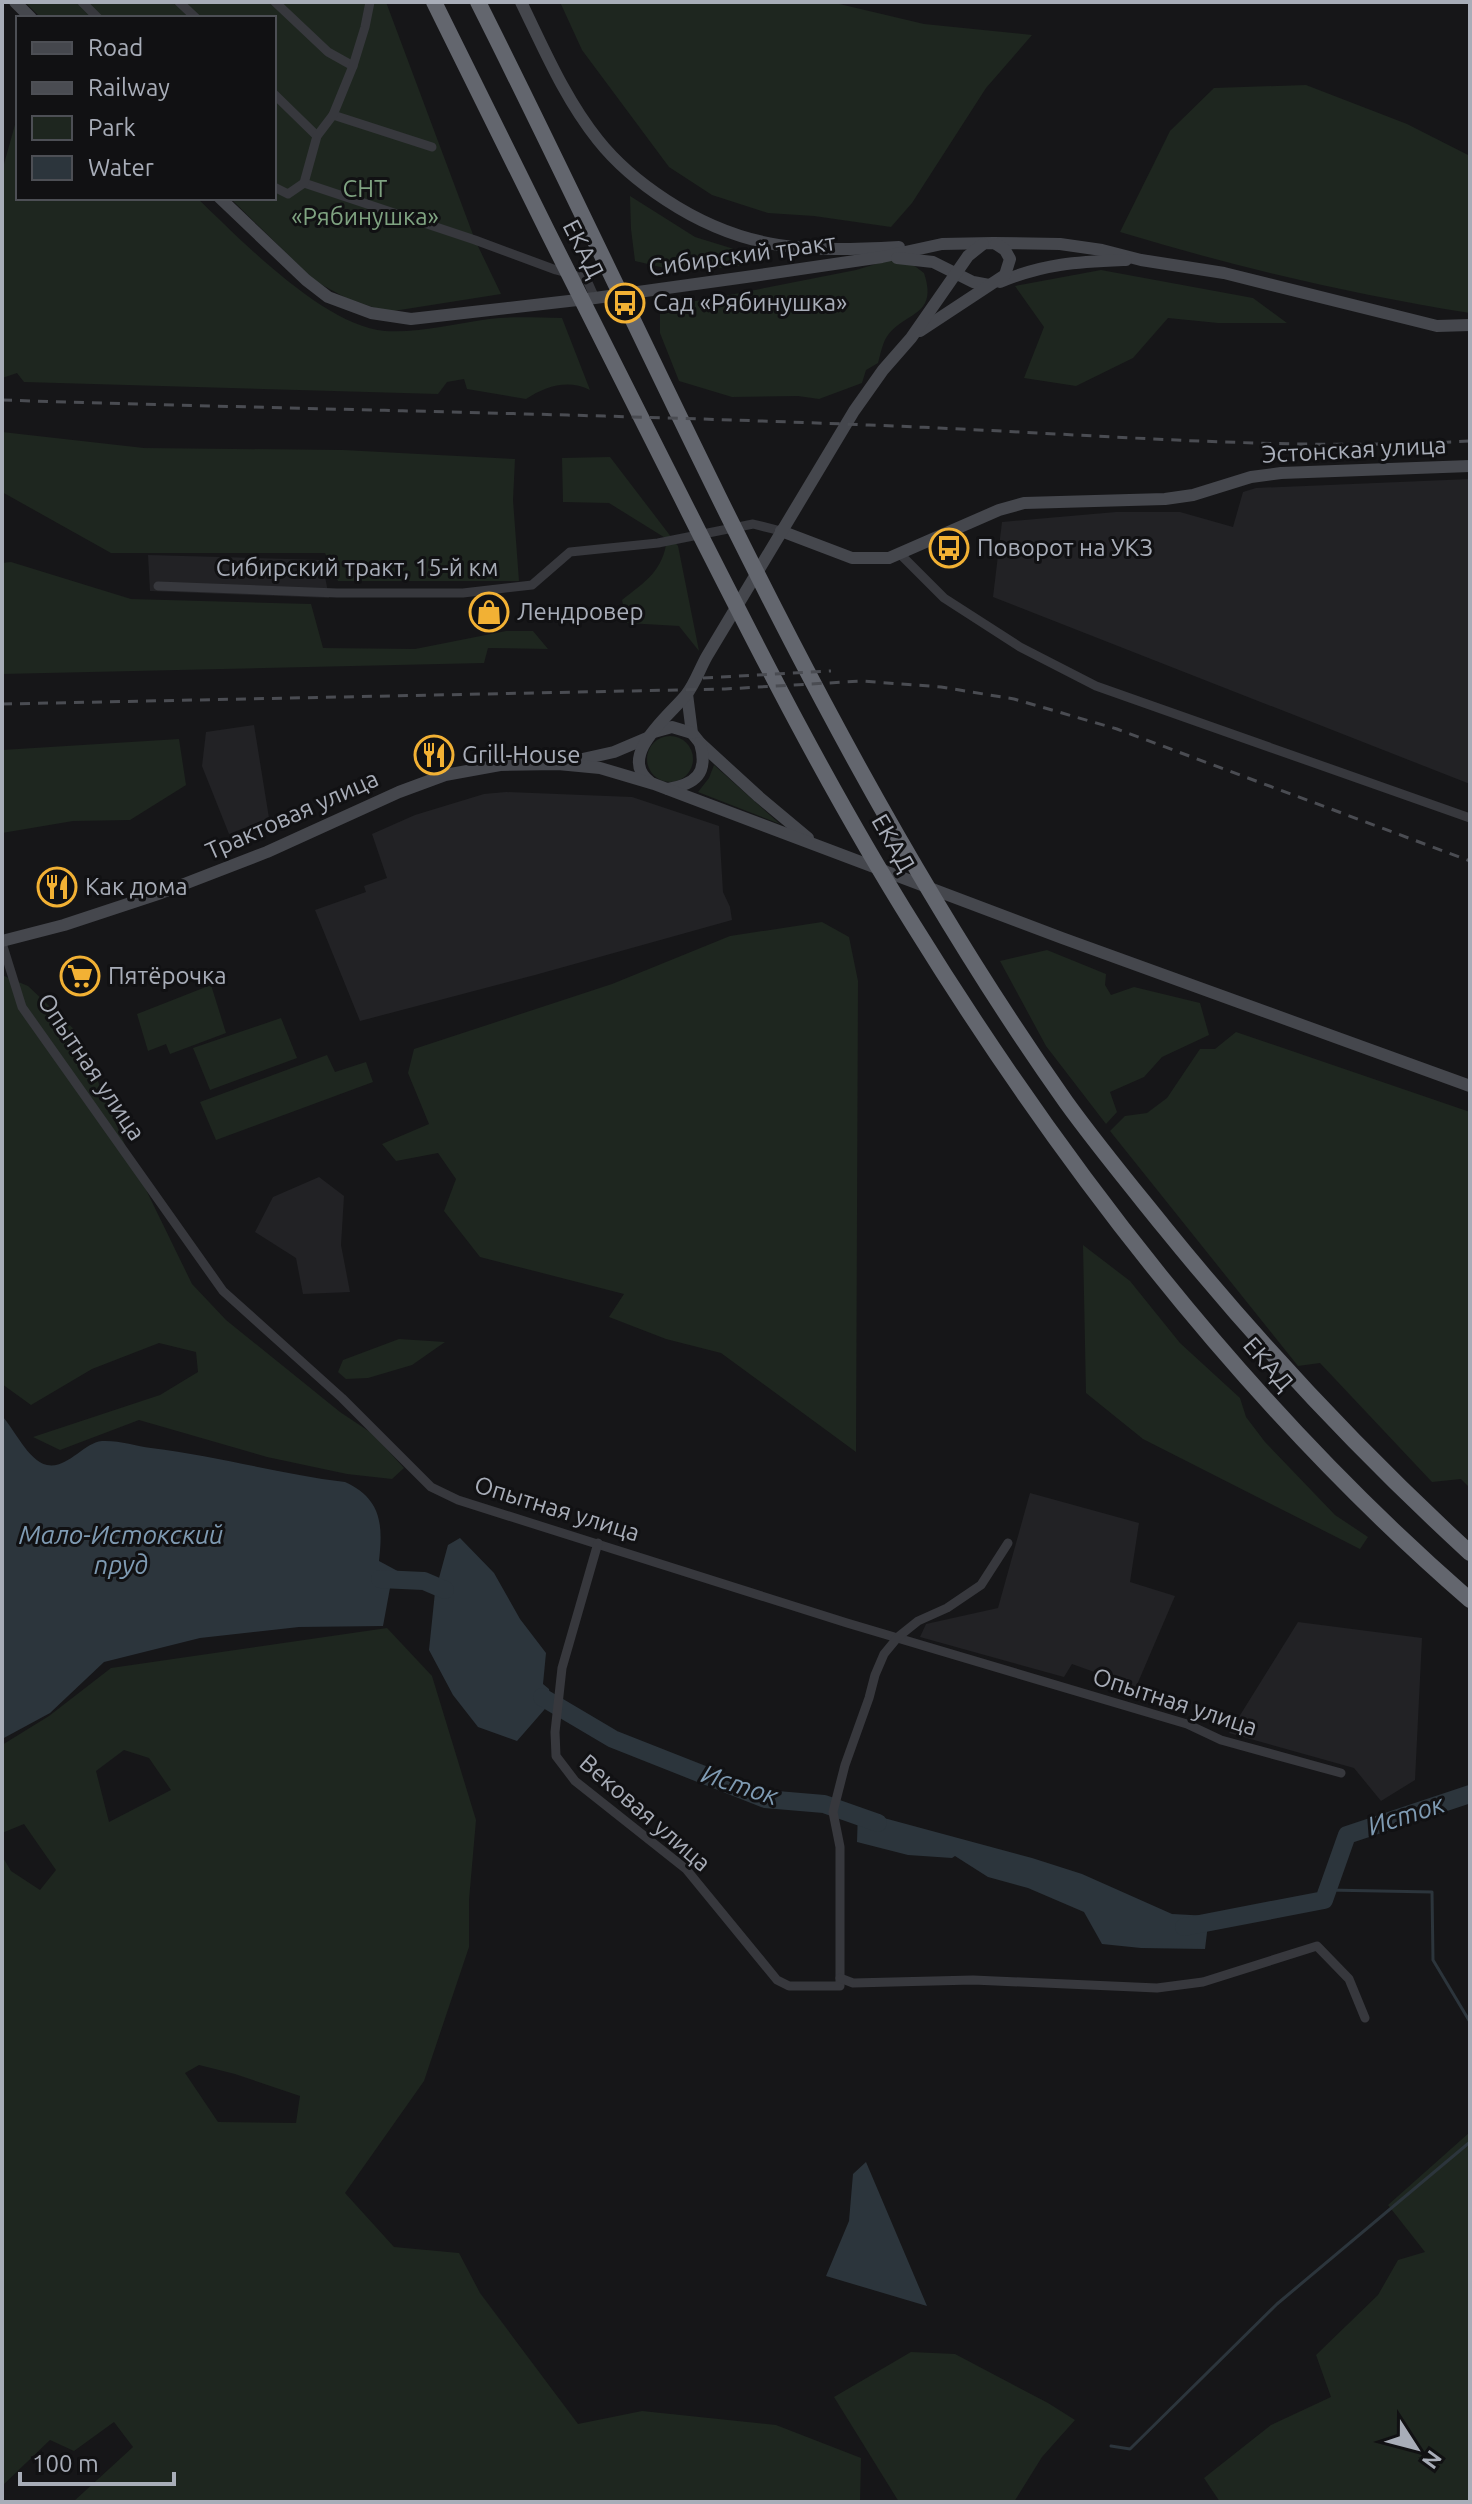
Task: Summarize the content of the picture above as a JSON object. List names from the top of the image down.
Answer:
{
  "streets": {
    "highway": ["ЕКАД"],
    "main road": ["Сибирский тракт", "Эстонская улица", "Трактовая улица"],
    "street": ["Сибирский тракт, 15-й км", "Опытная улица", "Вековая улица"]
  },
  "crossings": [
    ["Эстонская улица", "Сибирский тракт, 15-й км"],
    ["Трактовая улица", "Опытная улица"],
    ["Опытная улица", "Вековая улица"]
  ],
  "water": ["Мало-Истокский пруд", "Исток"],
  "parks": ["СНТ «Рябинушка»"],
  "places": {
    "bus stop": ["Сад «Рябинушка»", "Поворот на УКЗ"],
    "shop": ["Лендровер"],
    "restaurant": ["Grill-House", "Как дома"],
    "supermarket": ["Пятёрочка"]
  },
  "legend": [
    "Road",
    "Railway",
    "Park",
    "Water"
  ],
  "scale_bar": "100 m",
  "north": "bottom right"
}
